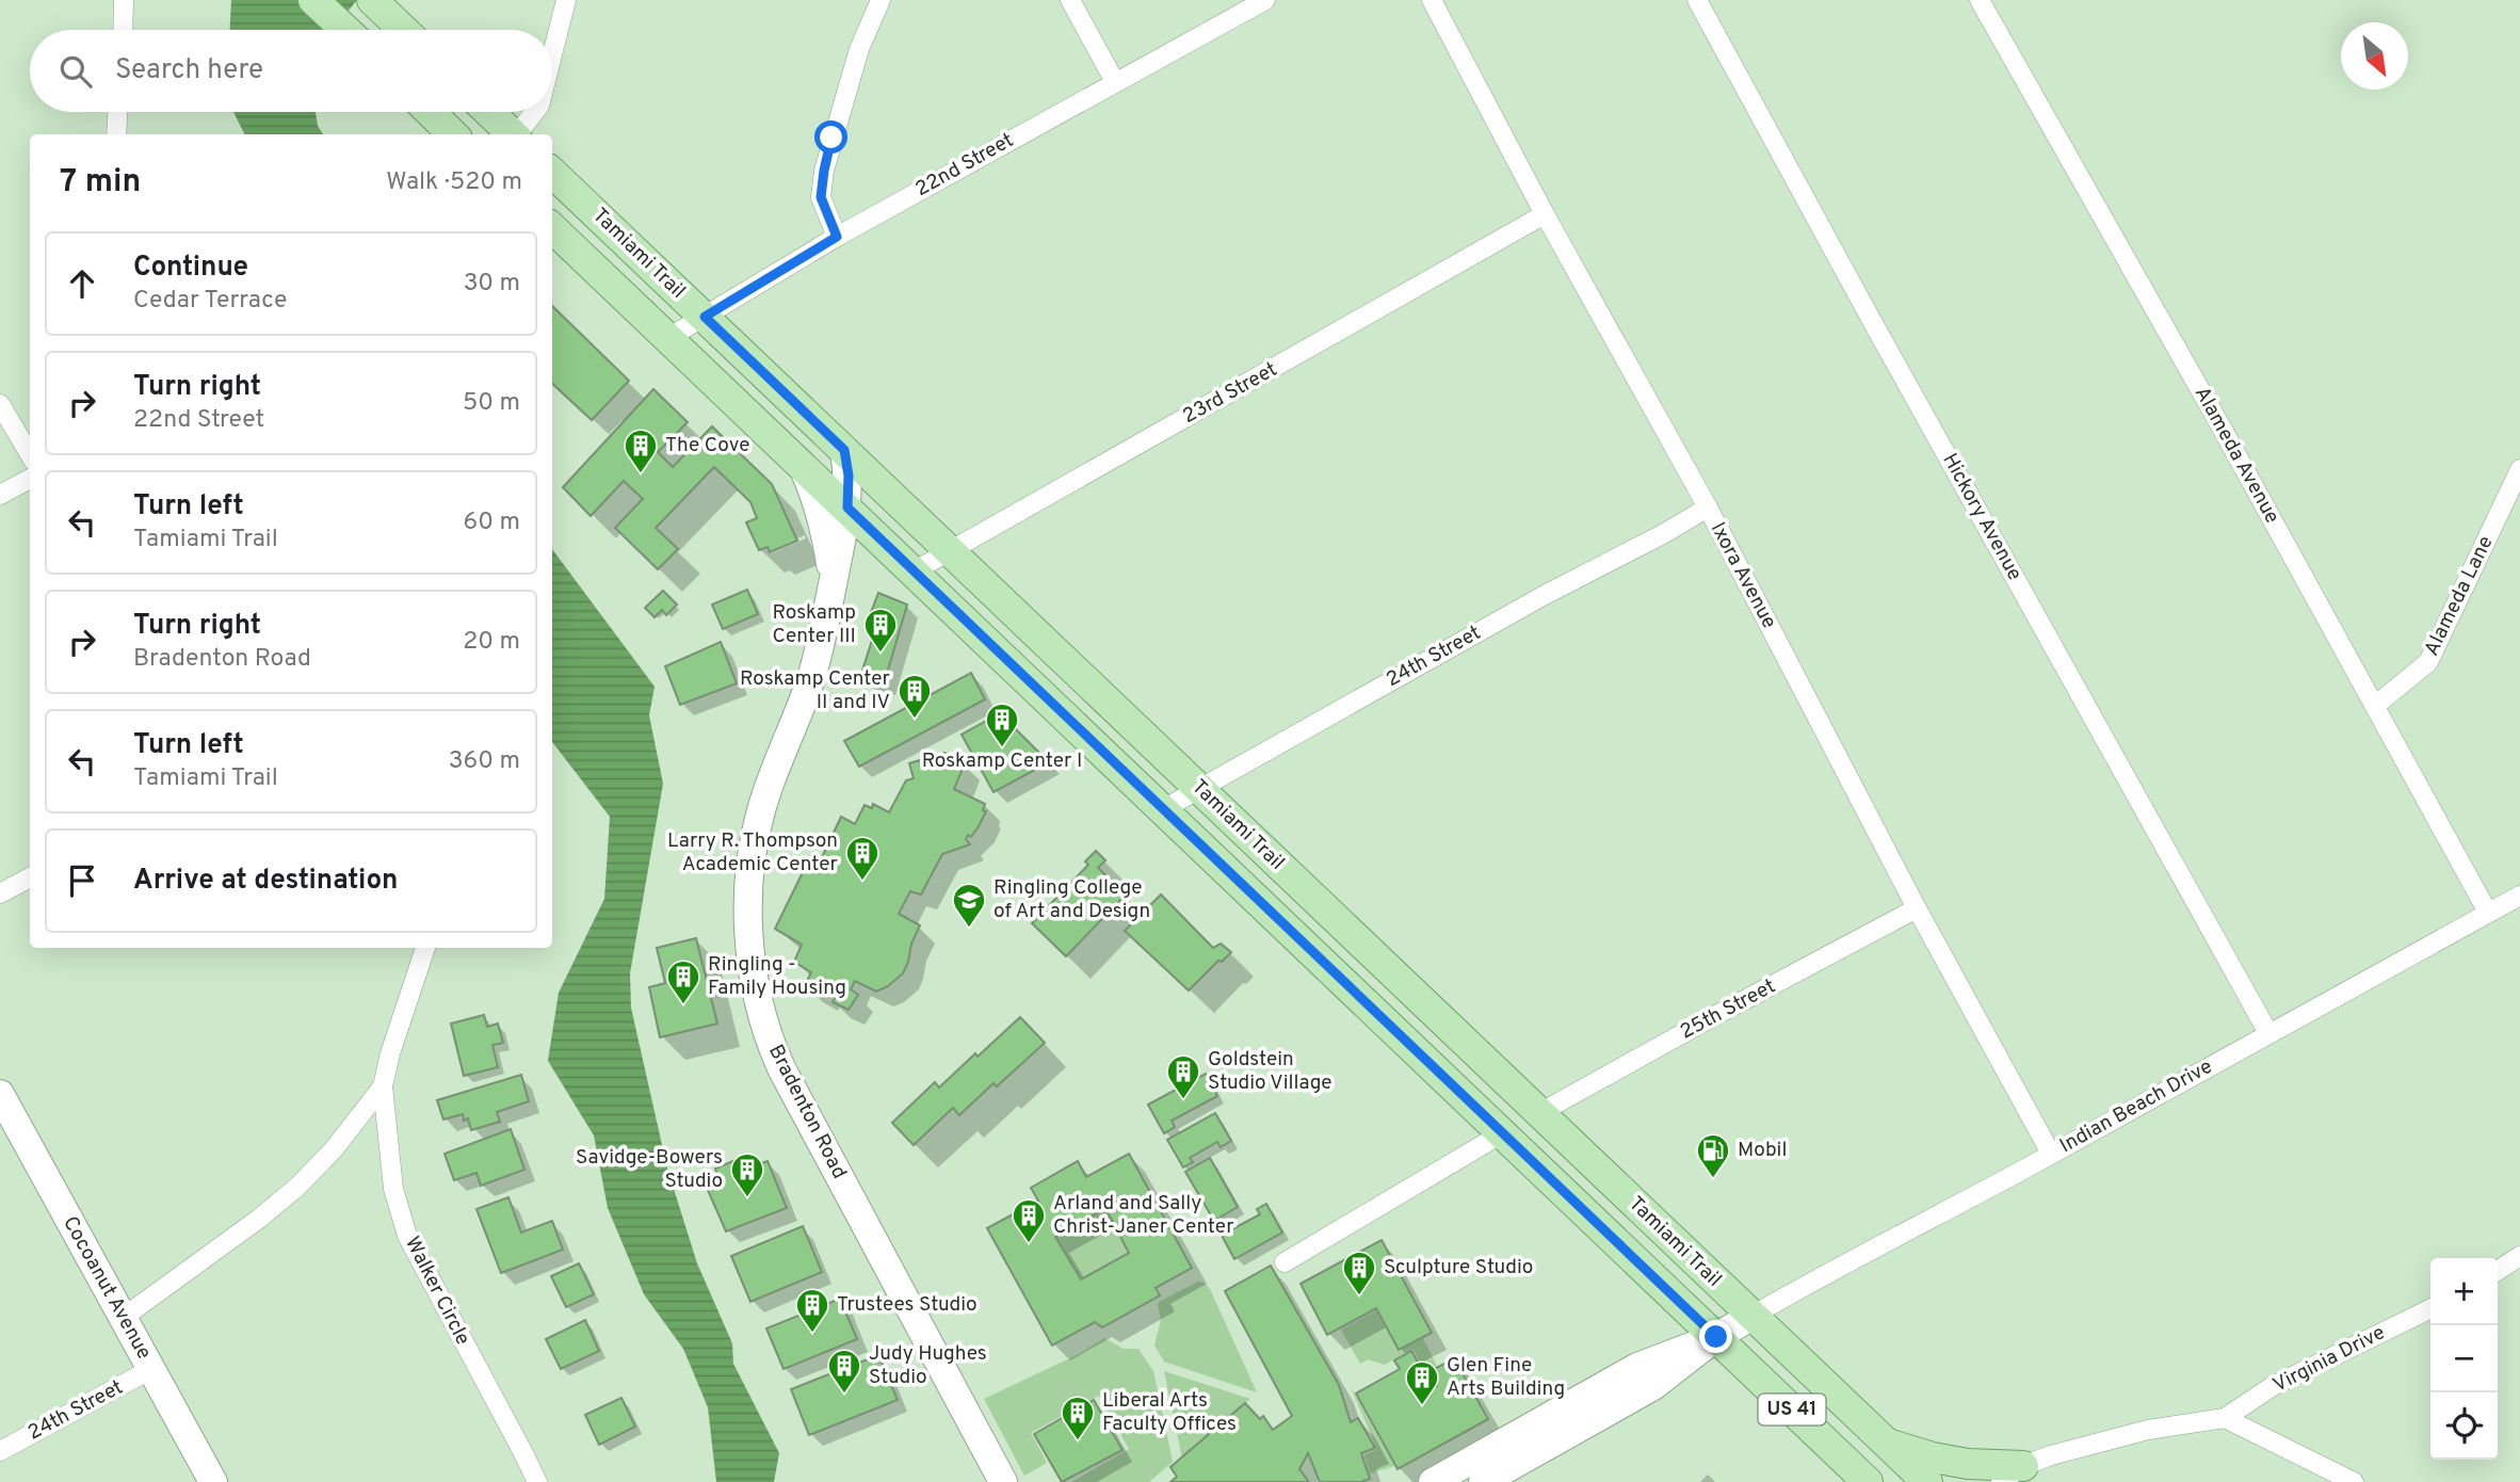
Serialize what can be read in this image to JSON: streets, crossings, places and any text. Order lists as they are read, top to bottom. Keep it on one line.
{"streets":{"main road":["Tamiami Trail","US 41"],"street":["22nd Street","23rd Street","Alameda Avenue","Hickory Avenue","Ixora Avenue","Alameda Lane","24th Street","25th Street","Indian Beach Drive","Bradenton Road","Cocoanut Avenue","Walker Circle","Virginia Drive"]},"crossings":[["22nd Street","Tamiami Trail"],["Tamiami Trail","23rd Street"],["Tamiami Trail","24th Street"],["Tamiami Trail","25th Street"],["Tamiami Trail","Indian Beach Drive"],["Tamiami Trail","Bradenton Road"],["23rd Street","Ixora Avenue"],["Alameda Avenue","Alameda Lane"],["Alameda Avenue","Indian Beach Drive"],["Hickory Avenue","Indian Beach Drive"],["Ixora Avenue","24th Street"],["Ixora Avenue","25th Street"],["Ixora Avenue","Indian Beach Drive"],["24th Street","Cocoanut Avenue"],["Cocoanut Avenue","Walker Circle"]],"places":{"building":["The Cove","Roskamp Center III","Roskamp Center II and IV","Roskamp Center I","Larry R. Thompson Academic Center","Ringling - Family Housing","Goldstein Studio Village","Savidge-Bowers Studio","Arland and Sally Christ-Janer Center","Sculpture Studio","Trustees Studio","Judy Hughes Studio","Glen Fine Arts Building","Liberal Arts Faculty Offices"],"school or university":["Ringling College of Art and Design"],"fuel station":["Mobil"]},"north":"bottom right","page":{"search":"Search here","heading":["7 min","Walk · 520 m"],"list":[["Continue","Cedar Terrace","30 m"],["Turn right","22nd Street","50 m"],["Turn left","Tamiami Trail","60 m"],["Turn right","Bradenton Road","20 m"],["Turn left","Tamiami Trail","360 m"],"Arrive at destination"],"map_buttons":["+","−"]}}
